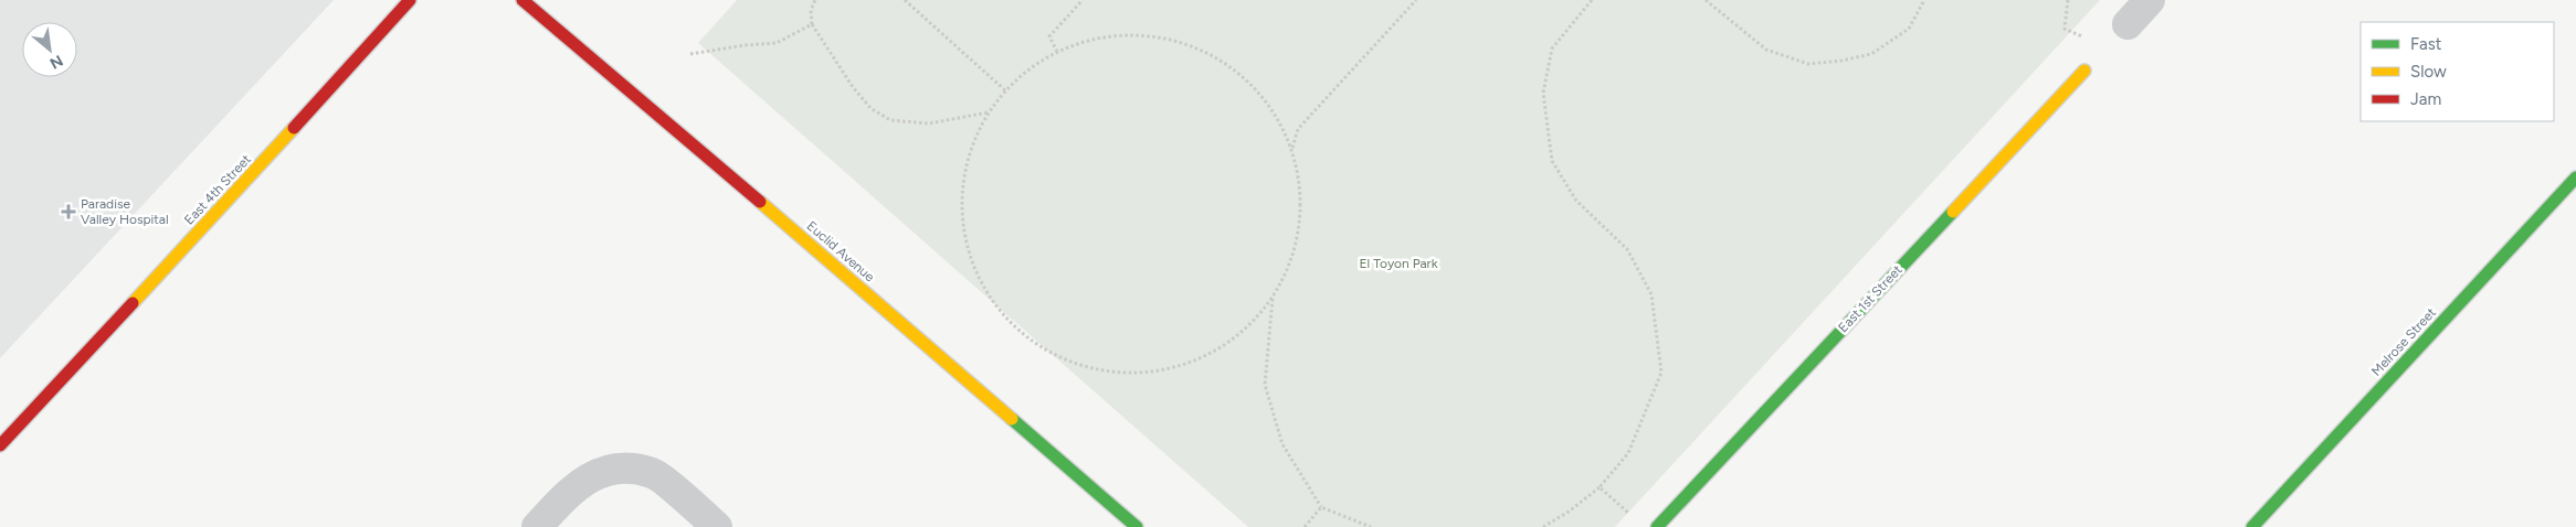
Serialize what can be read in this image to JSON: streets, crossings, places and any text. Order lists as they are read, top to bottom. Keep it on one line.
{"streets":{"street":["East 4th Street","Euclid Avenue","East 1st Street","Melrose Street"]},"parks":["El Toyon Park"],"places":{"health":["Paradise Valley Hospital"]},"legend":["Fast","Slow","Jam"],"north":"bottom right"}
